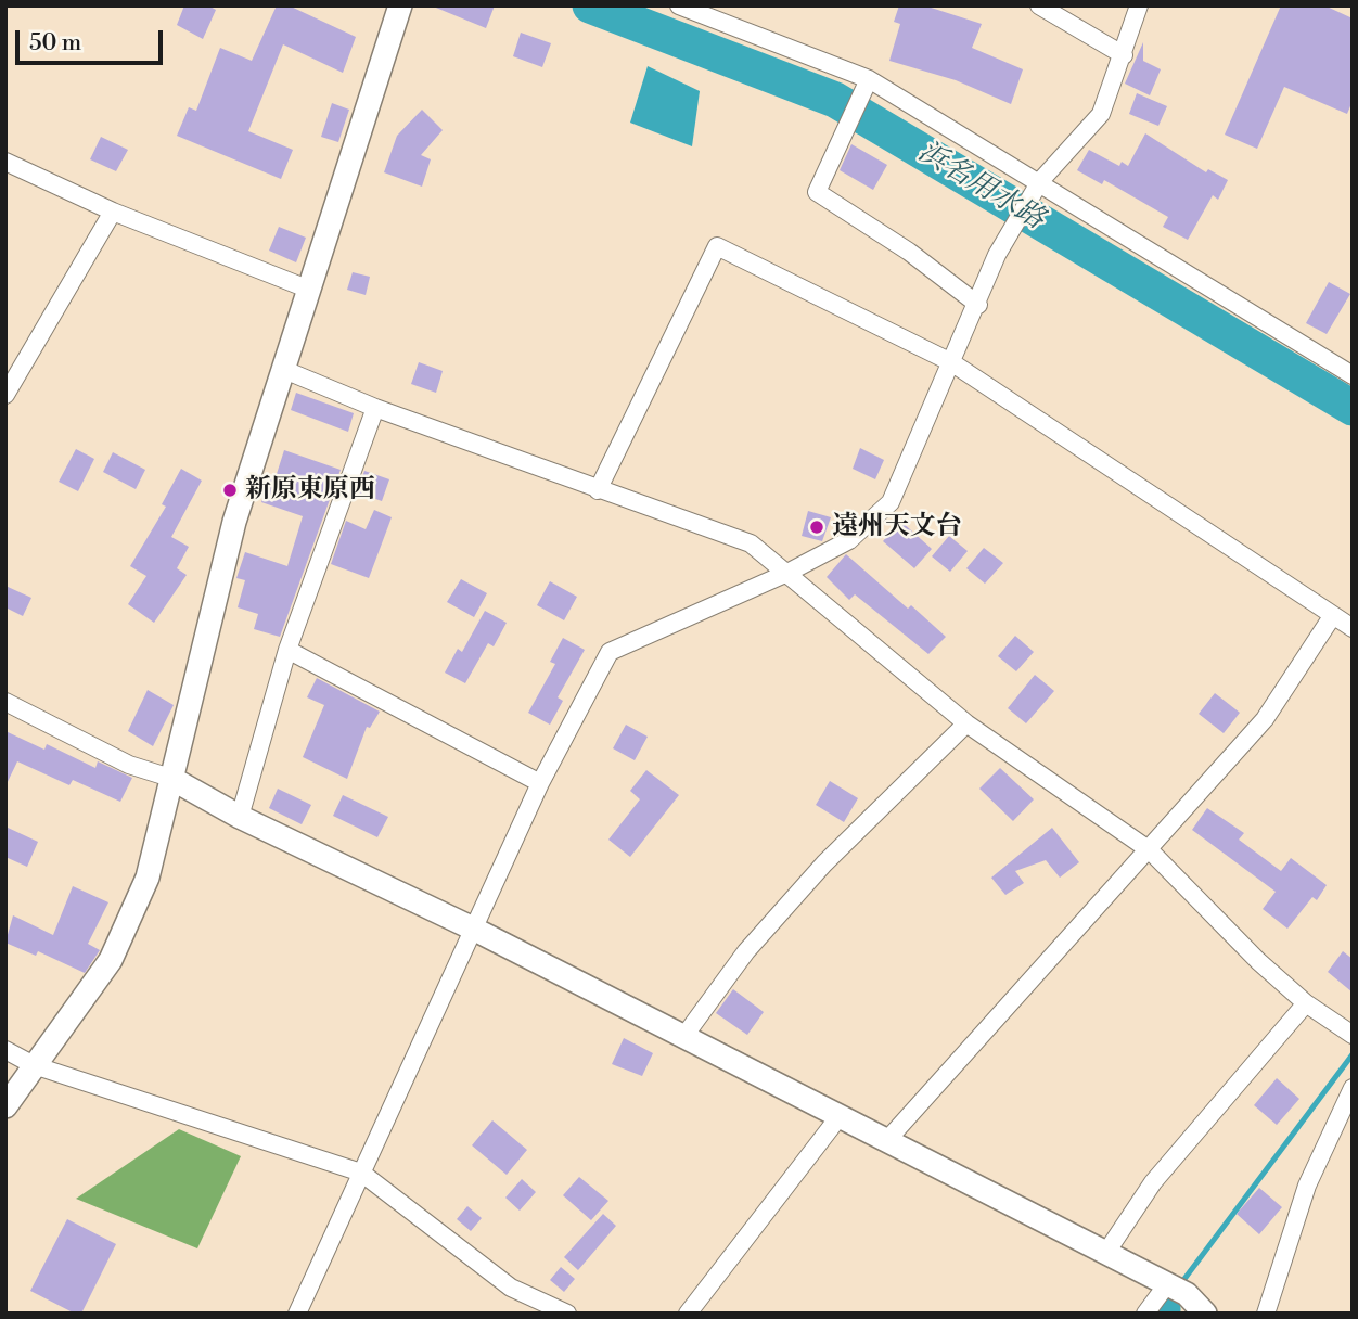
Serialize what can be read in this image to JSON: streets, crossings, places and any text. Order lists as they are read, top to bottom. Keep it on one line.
{"water":["浜名用水路"],"places":["新原東原西","遠州天文台"],"scale_bar":"50 m"}
